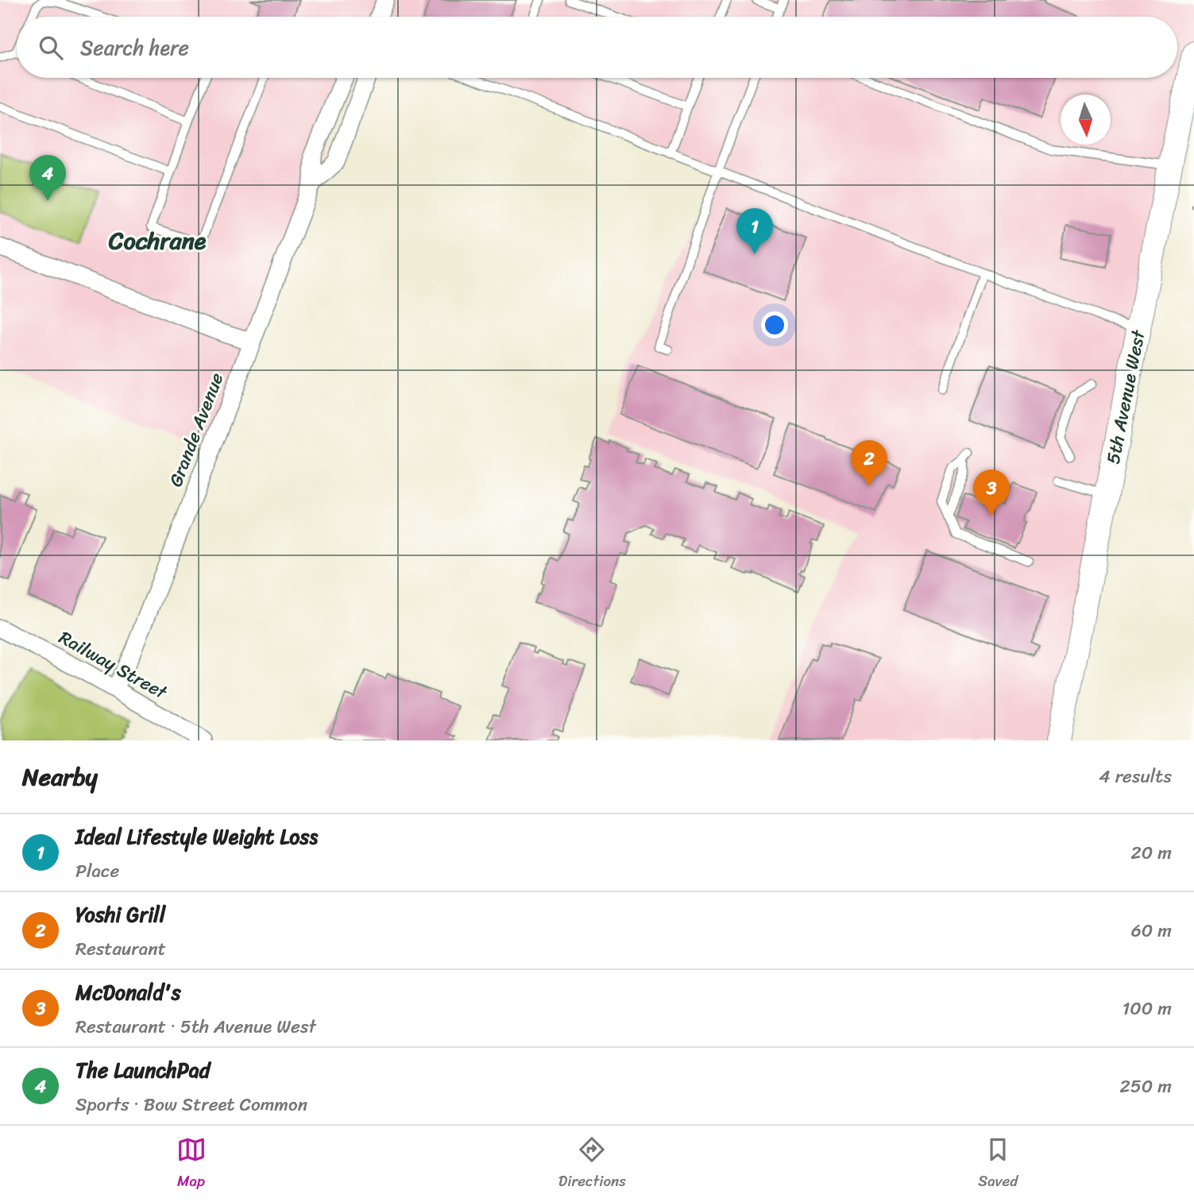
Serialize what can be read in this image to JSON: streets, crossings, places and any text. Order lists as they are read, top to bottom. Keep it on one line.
{"streets":{"street":["5th Avenue West","Grande Avenue","Railway Street"]},"crossings":[["Grande Avenue","Railway Street"]],"districts":["Cochrane"],"north":"bottom","page":{"search":"Search here","pins":["4","1","2","3"],"heading":["Nearby","4 results"],"list":[{"mark":"1","name":"Ideal Lifestyle Weight Loss","note":"Place","value":"20 m"},{"mark":"2","name":"Yoshi Grill","note":"Restaurant","value":"60 m"},{"mark":"3","name":"McDonald's","note":"Restaurant · 5th Avenue West","value":"100 m"},{"mark":"4","name":"The LaunchPad","note":"Sports · Bow Street Common","value":"250 m"}],"nav":["Map","Directions","Saved"]}}
